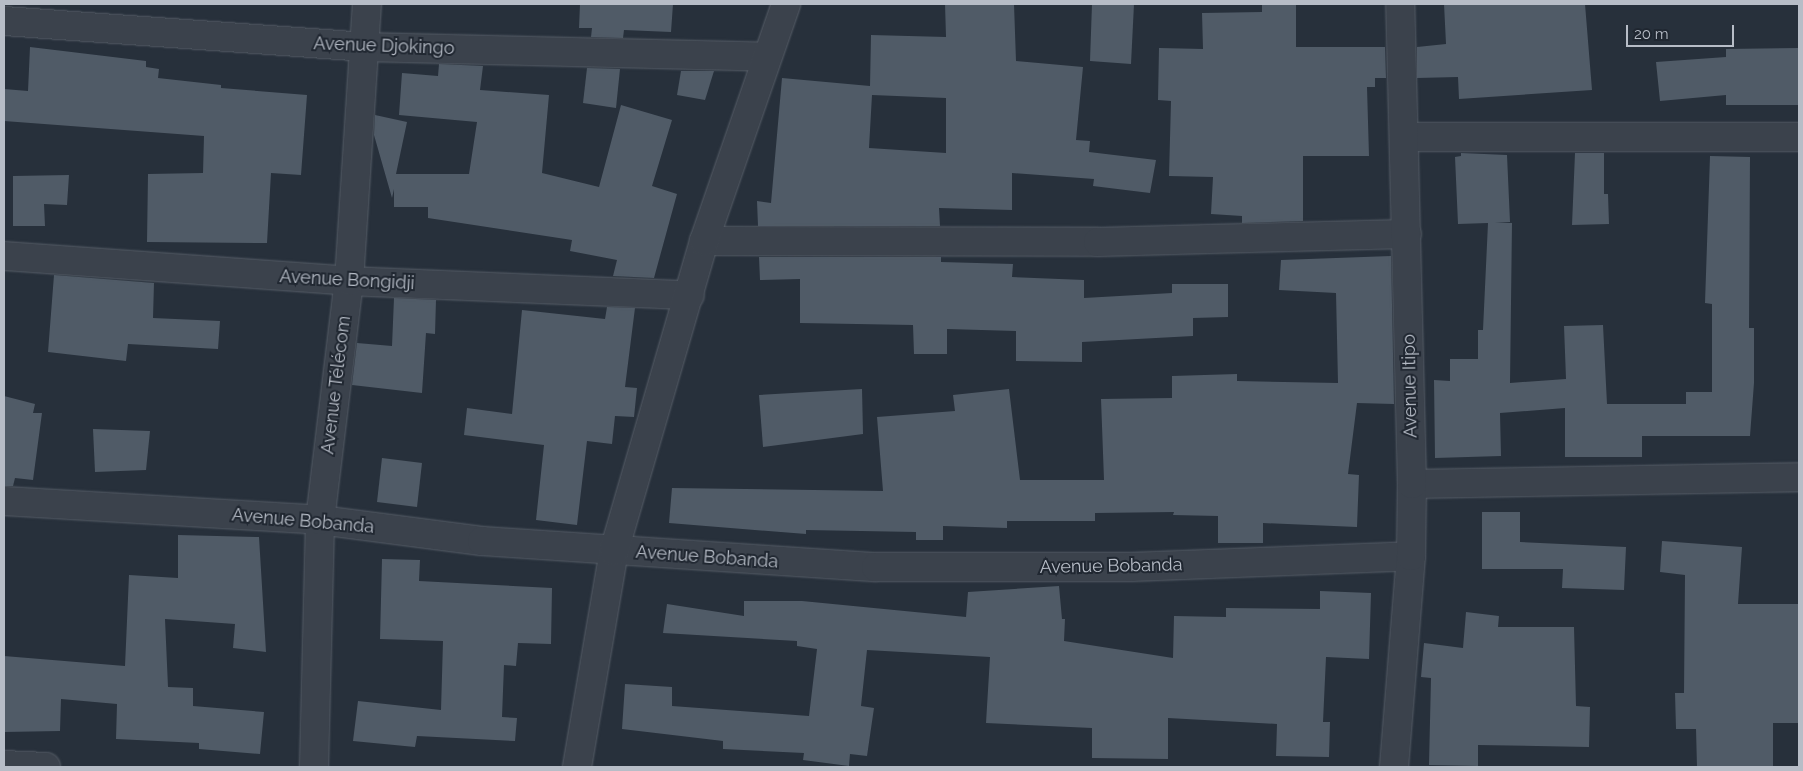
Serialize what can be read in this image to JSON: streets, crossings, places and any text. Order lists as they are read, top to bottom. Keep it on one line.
{"streets":{"street":["Avenue Djokingo","Avenue Bongidji","Avenue Télécom","Avenue Itipo","Avenue Bobanda"]},"crossings":[["Avenue Djokingo","Avenue Télécom"],["Avenue Bongidji","Avenue Télécom"],["Avenue Télécom","Avenue Bobanda"],["Avenue Itipo","Avenue Bobanda"]],"scale_bar":"20 m"}
